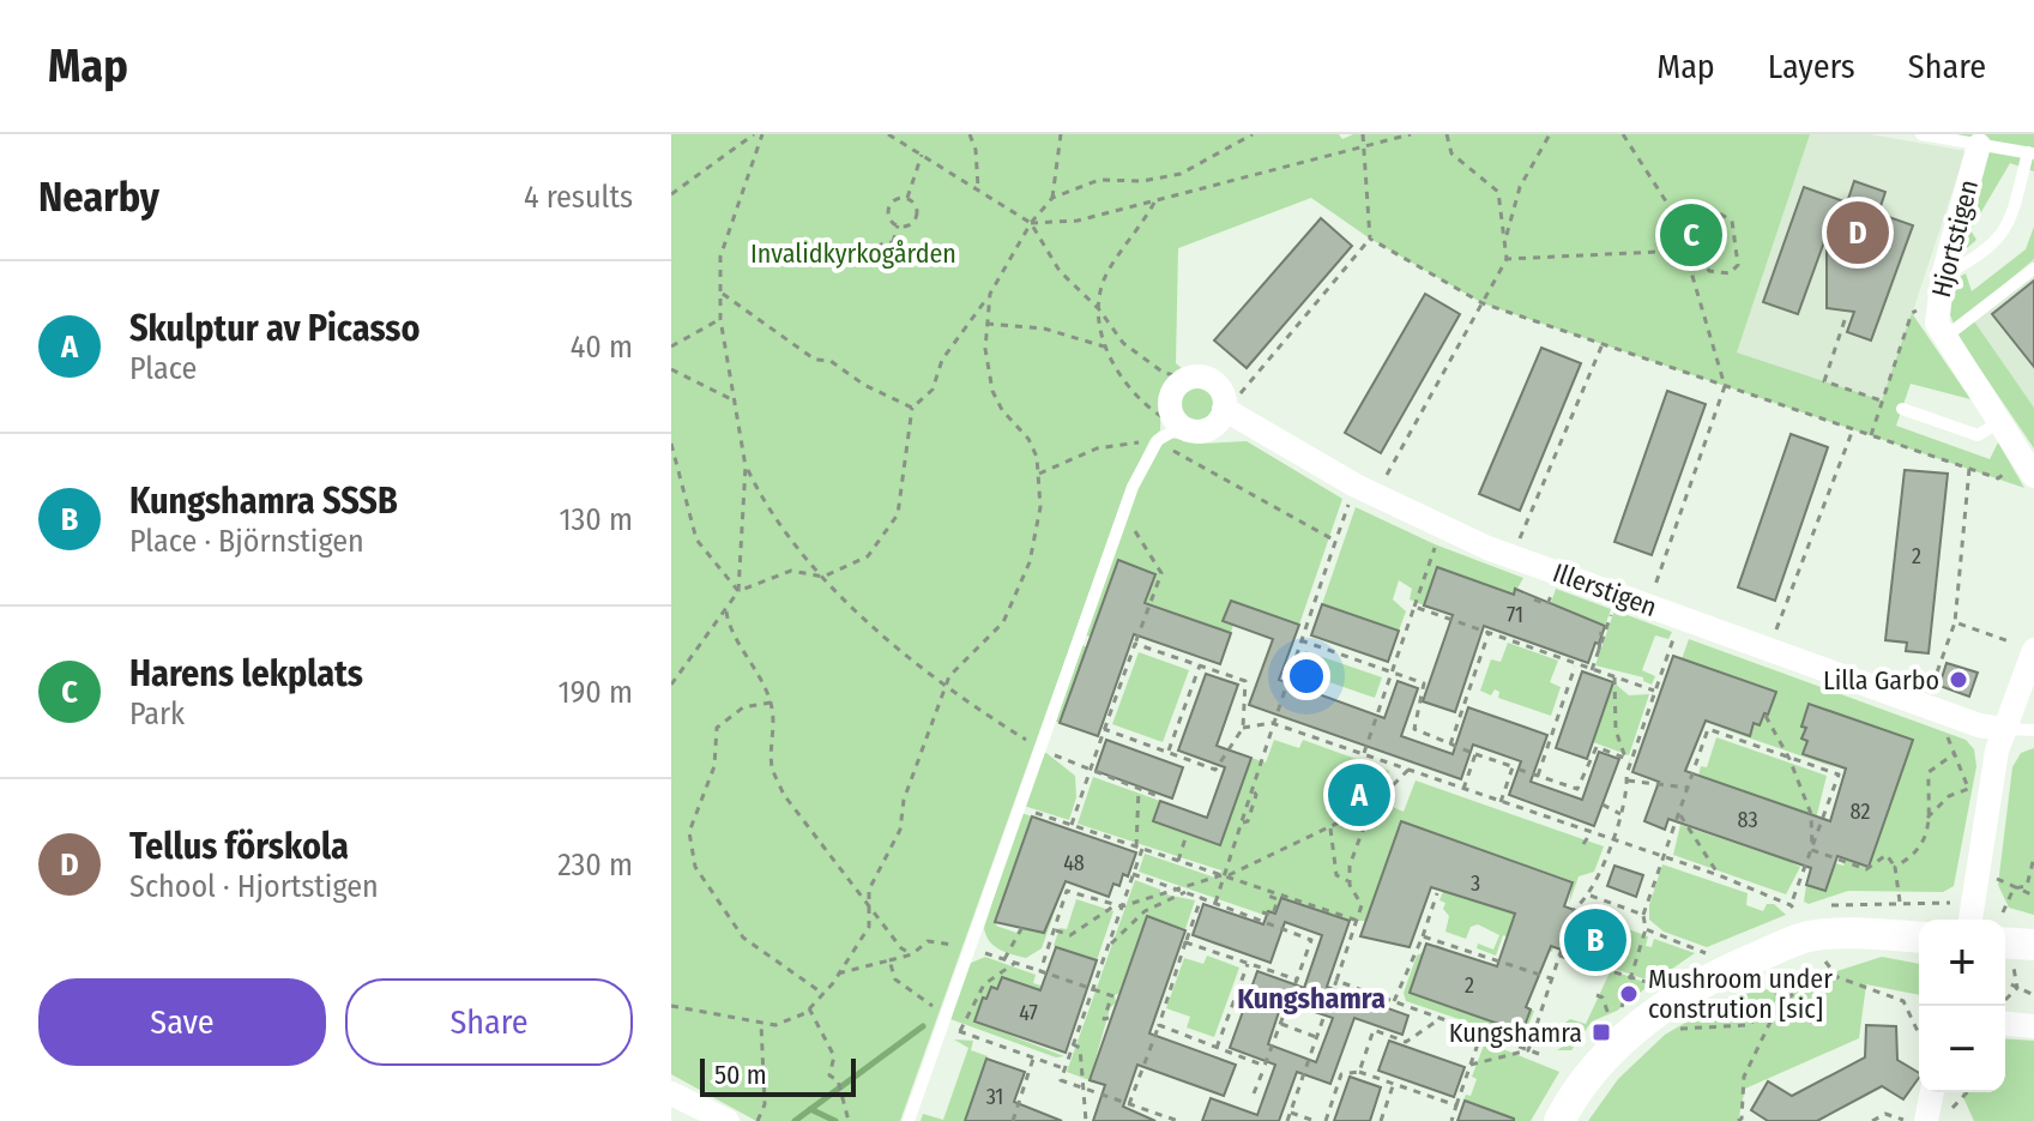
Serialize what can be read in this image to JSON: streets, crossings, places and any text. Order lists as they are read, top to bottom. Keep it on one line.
{"streets":{"street":["Hjortstigen","Illerstigen"]},"districts":["Kungshamra"],"parks":["Invalidkyrkogården"],"places":{"other":["Lilla Garbo","Mushroom under constrution [sic]"],"transit":["Kungshamra"]},"house_numbers":["2","71","82","83","48","3","2","47","31"],"scale_bar":"50 m","page":{"header":"Map","nav":["Map","Layers","Share"],"heading":["Nearby","4 results"],"pins":["D","C","A","B"],"list":[{"mark":"A","name":"Skulptur av Picasso","note":"Place","value":"40 m"},{"mark":"B","name":"Kungshamra SSSB","note":"Place · Björnstigen","value":"130 m"},{"mark":"C","name":"Harens lekplats","note":"Park","value":"190 m"},{"mark":"D","name":"Tellus förskola","note":"School · Hjortstigen","value":"230 m"}],"map_buttons":["+","−"],"buttons":["Save","Share"],"scale":"50 m"}}
